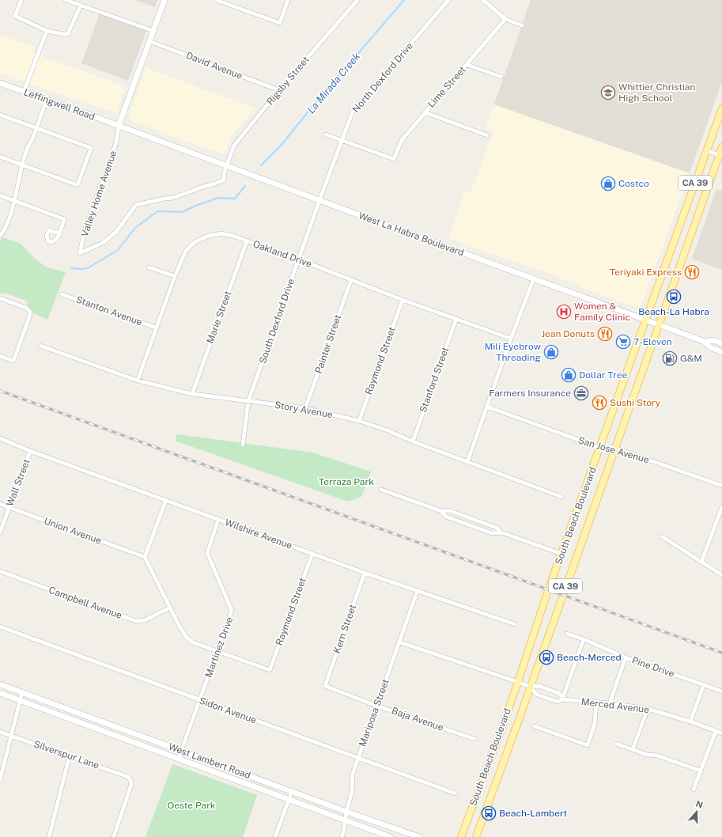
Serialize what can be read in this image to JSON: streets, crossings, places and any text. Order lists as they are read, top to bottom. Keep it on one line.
{"streets":{"main road":["Leffingwell Road","CA 39","Valley Home Avenue","West La Habra Boulevard","South Beach Boulevard","West Lambert Road"],"street":["David Avenue","North Dexford Drive","Rigsby Street","Lime Street","Oakland Drive","Stanton Avenue","Marie Street","South Dexford Drive","Painter Street","Raymond Street","Stanford Street","Story Avenue","San Jose Avenue","Wall Street","Union Avenue","Wilshire Avenue","Campbell Avenue","Kern Street","Martinez Drive","Pine Drive","Merced Avenue","Sidon Avenue","Mariposa Street","Baja Avenue","Silverspur Lane"]},"crossings":[["David Avenue","Rigsby Street"],["David Avenue","Valley Home Avenue"],["North Dexford Drive","Lime Street"],["North Dexford Drive","West La Habra Boulevard"],["North Dexford Drive","South Dexford Drive"],["Rigsby Street","Valley Home Avenue"],["Rigsby Street","West La Habra Boulevard"],["Leffingwell Road","Valley Home Avenue"],["Leffingwell Road","West La Habra Boulevard"],["CA 39","West La Habra Boulevard"],["CA 39","South Beach Boulevard"],["Valley Home Avenue","West La Habra Boulevard"],["West La Habra Boulevard","South Dexford Drive"],["West La Habra Boulevard","South Beach Boulevard"],["Oakland Drive","Stanton Avenue"],["Oakland Drive","Marie Street"],["Oakland Drive","South Dexford Drive"],["Oakland Drive","Painter Street"],["Oakland Drive","Raymond Street"],["Oakland Drive","Stanford Street"],["Oakland Drive","Story Avenue"],["Marie Street","Story Avenue"],["South Dexford Drive","Story Avenue"],["Painter Street","Story Avenue"],["Raymond Street","Story Avenue"],["Raymond Street","Wilshire Avenue"],["Raymond Street","Martinez Drive"],["Stanford Street","Story Avenue"],["San Jose Avenue","South Beach Boulevard"],["Wall Street","Union Avenue"],["Wall Street","Wilshire Avenue"],["South Beach Boulevard","Merced Avenue"],["Wilshire Avenue","Kern Street"],["Wilshire Avenue","Martinez Drive"],["Wilshire Avenue","Mariposa Street"],["Kern Street","Baja Avenue"],["Martinez Drive","Sidon Avenue"],["Martinez Drive","West Lambert Road"],["Merced Avenue","Mariposa Street"],["Sidon Avenue","Mariposa Street"],["Mariposa Street","Baja Avenue"],["Mariposa Street","West Lambert Road"]],"water":["La Mirada Creek"],"parks":["Terraza Park","Oeste Park"],"places":{"school or university":["Whittier Christian High School"],"shop":["Costco","Mili Eyebrow Threading","Dollar Tree"],"restaurant":["Teriyaki Express","Jean Donuts","Sushi Story"],"bus stop":["Beach-La Habra","Beach-Merced","Beach-Lambert"],"hospital":["Women & Family Clinic"],"supermarket":["7-Eleven"],"fuel station":["G&M"],"office":["Farmers Insurance"]},"north":"top"}
